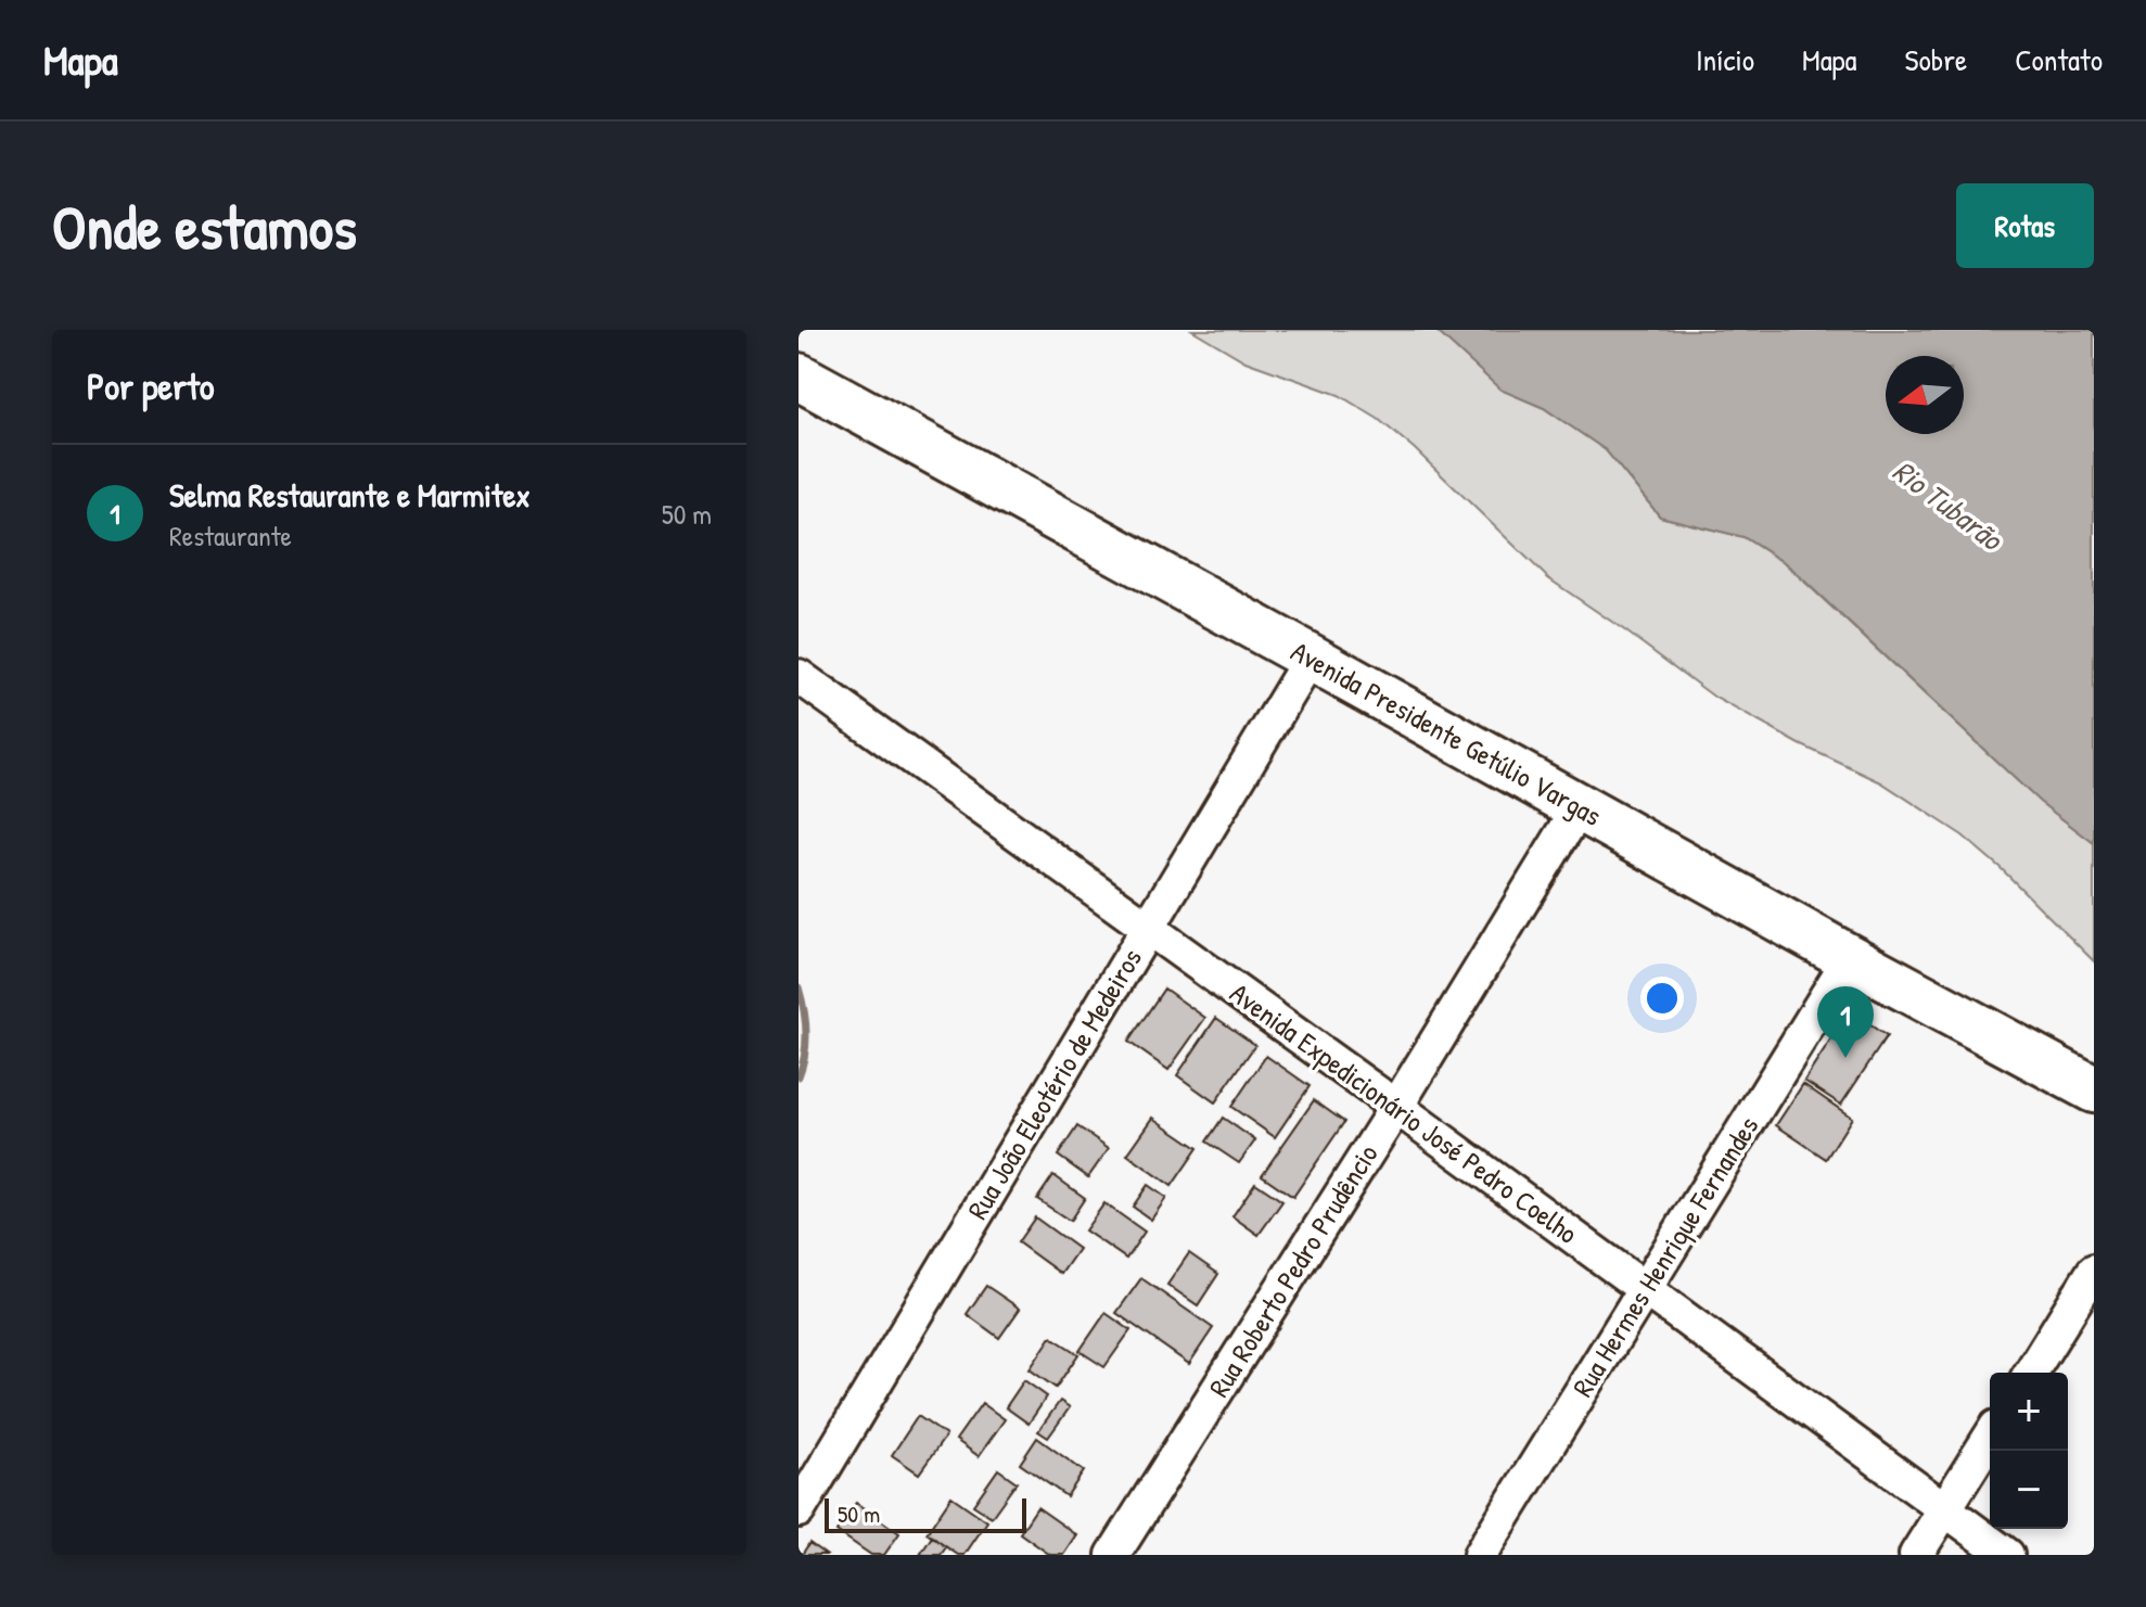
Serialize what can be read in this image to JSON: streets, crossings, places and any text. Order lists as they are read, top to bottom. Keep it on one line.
{"streets":{"main road":["Avenida Presidente Getúlio Vargas"],"street":["Rua João Eleotério de Medeiros","Avenida Expedicionário José Pedro Coelho","Rua Hermes Henrique Fernandes","Rua Roberto Pedro Prudêncio"]},"crossings":[["Avenida Presidente Getúlio Vargas","Rua João Eleotério de Medeiros"],["Avenida Presidente Getúlio Vargas","Rua Hermes Henrique Fernandes"],["Avenida Presidente Getúlio Vargas","Rua Roberto Pedro Prudêncio"],["Rua João Eleotério de Medeiros","Avenida Expedicionário José Pedro Coelho"],["Avenida Expedicionário José Pedro Coelho","Rua Hermes Henrique Fernandes"],["Avenida Expedicionário José Pedro Coelho","Rua Roberto Pedro Prudêncio"]],"water":["Rio Tubarão"],"scale_bar":"50 m","north":"left","page":{"header":"Mapa","nav":["Início","Mapa","Sobre","Contato"],"buttons":"Rotas","title":"Onde estamos","heading":"Por perto","list":[{"mark":"1","name":"Selma Restaurante e Marmitex","note":"Restaurante","value":"50 m"}],"pins":"1","map_buttons":["+","−"],"scale":"50 m"}}
